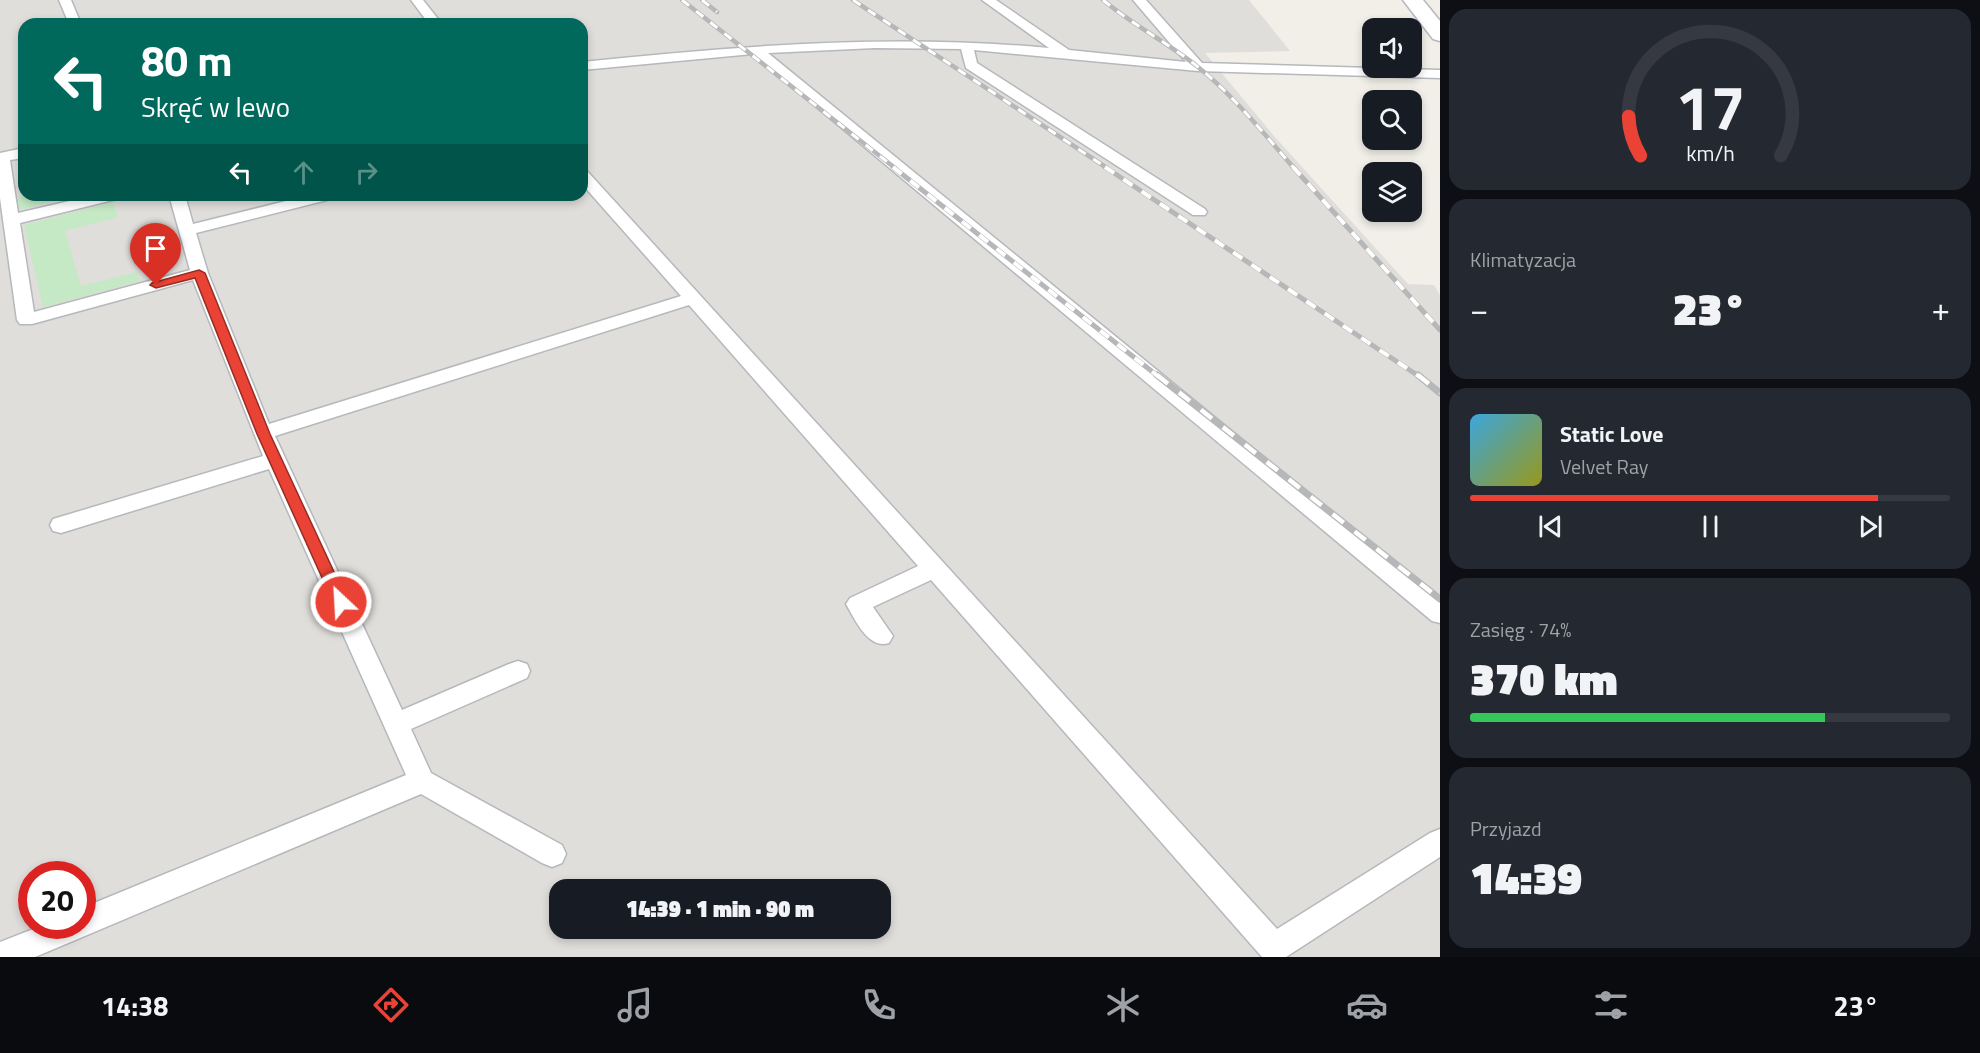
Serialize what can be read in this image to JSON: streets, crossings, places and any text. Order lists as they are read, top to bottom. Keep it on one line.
{"page":{"turn":["80 m","Skręć w lewo"],"tile":["Klimatyzacja",["Zasięg · 74%","370 km"],["Przyjazd","14:39"]],"heat":["−","23°","+"],"song":["Static Love","Velvet Ray"],"limit":"20","trip":"14:39 · 1 min · 90 m","tabs":["14:38","23°"],"gauge":["17","km/h"]}}
